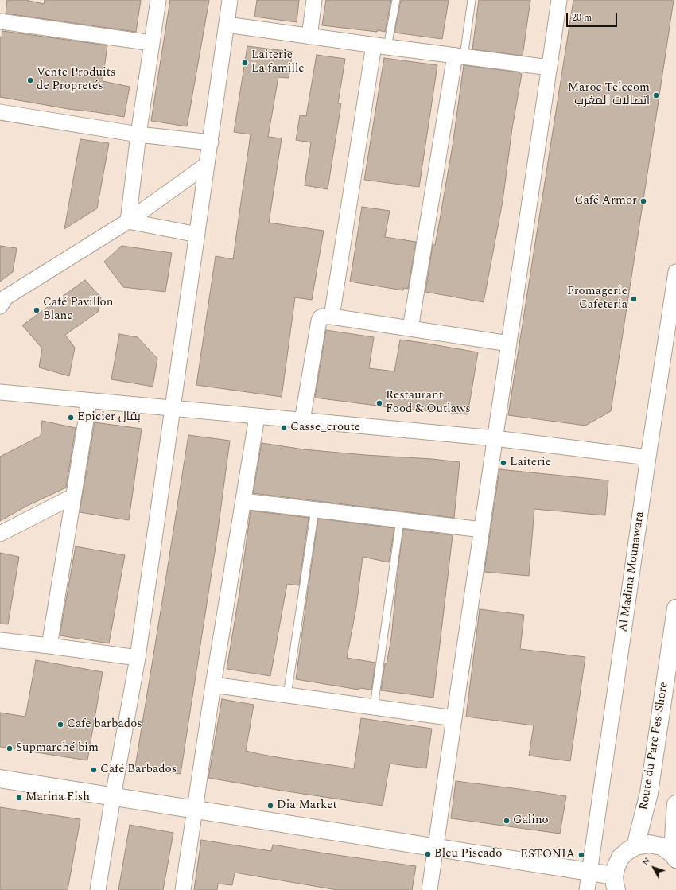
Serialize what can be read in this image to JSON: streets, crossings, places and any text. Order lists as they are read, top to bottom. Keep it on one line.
{"streets":{"main road":["Route du Parc Fes-Shore"],"street":["Al Madina Mounawara"]},"places":["Laiterie La famille","Vente Produits de Propretés","Maroc Telecom اتصالات المغرب","Café Armor","Fromagerie Cafeteria","Café Pavillon Blanc","Restaurant Food & Outlaws","Epicier بقال","Casse_croute","Laiterie","Cafe barbados","Supmarché bim","Café Barbados","Marina Fish","Dia Market","Galino","Bleu Piscado","ESTONIA"],"scale_bar":"20 m","north":"top left"}
